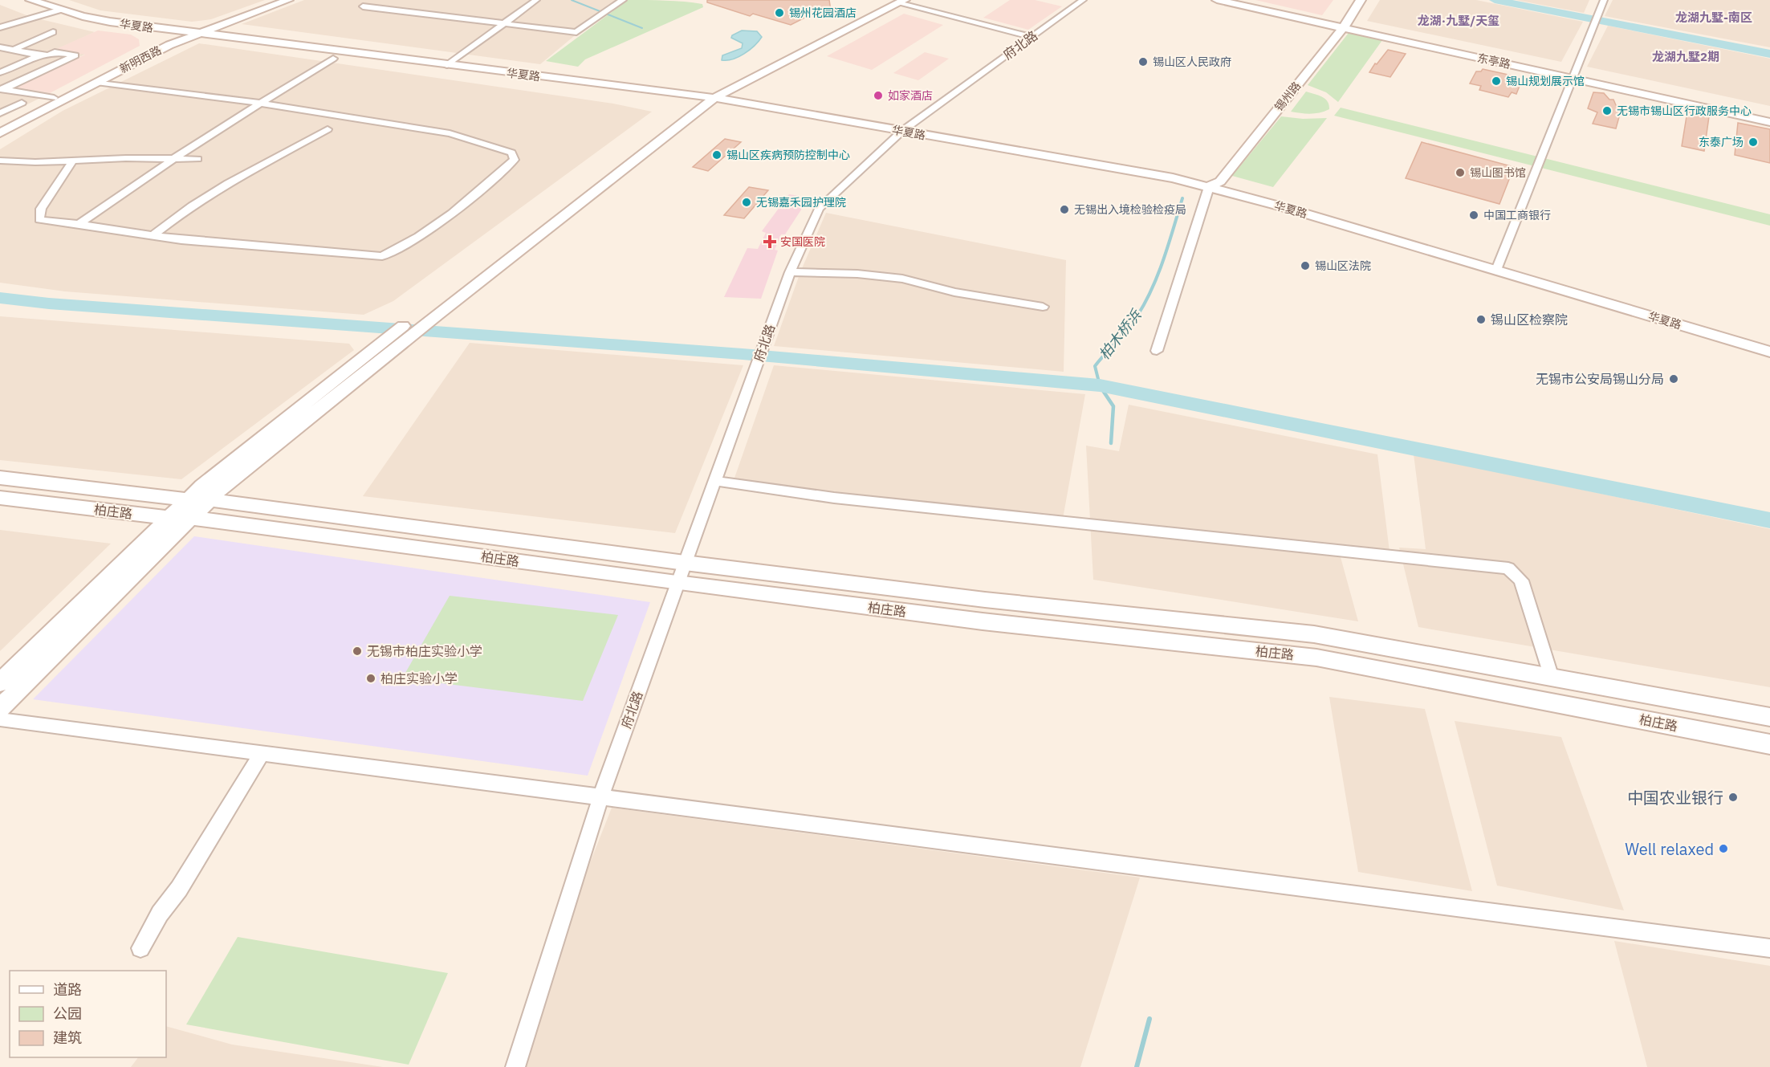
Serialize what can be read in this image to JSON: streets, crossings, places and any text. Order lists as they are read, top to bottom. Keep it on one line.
{"streets":{"street":["华夏路","府北路","新明西路","东亭路","锡州路","柏庄路"]},"crossings":[["华夏路","府北路"],["华夏路","新明西路"],["华夏路","锡州路"],["府北路","柏庄路"],["东亭路","锡州路"]],"districts":["龙湖九墅-南区","龙湖·九墅/天玺","龙湖九墅2期"],"water":["柏木桥浜"],"places":{"other":["锡州花园酒店","锡山区人民政府","锡山规划展示馆","如家酒店","无锡市锡山区行政服务中心","东泰广场","锡山区疾病预防控制中心","锡山图书馆","无锡嘉禾园护理院","无锡出入境检验检疫局","中国工商银行","锡山区法院","锡山区检察院","无锡市公安局锡山分局","无锡市柏庄实验小学","柏庄实验小学","中国农业银行","Well relaxed"],"health":["安国医院"]},"legend":["道路","公园","建筑"]}
